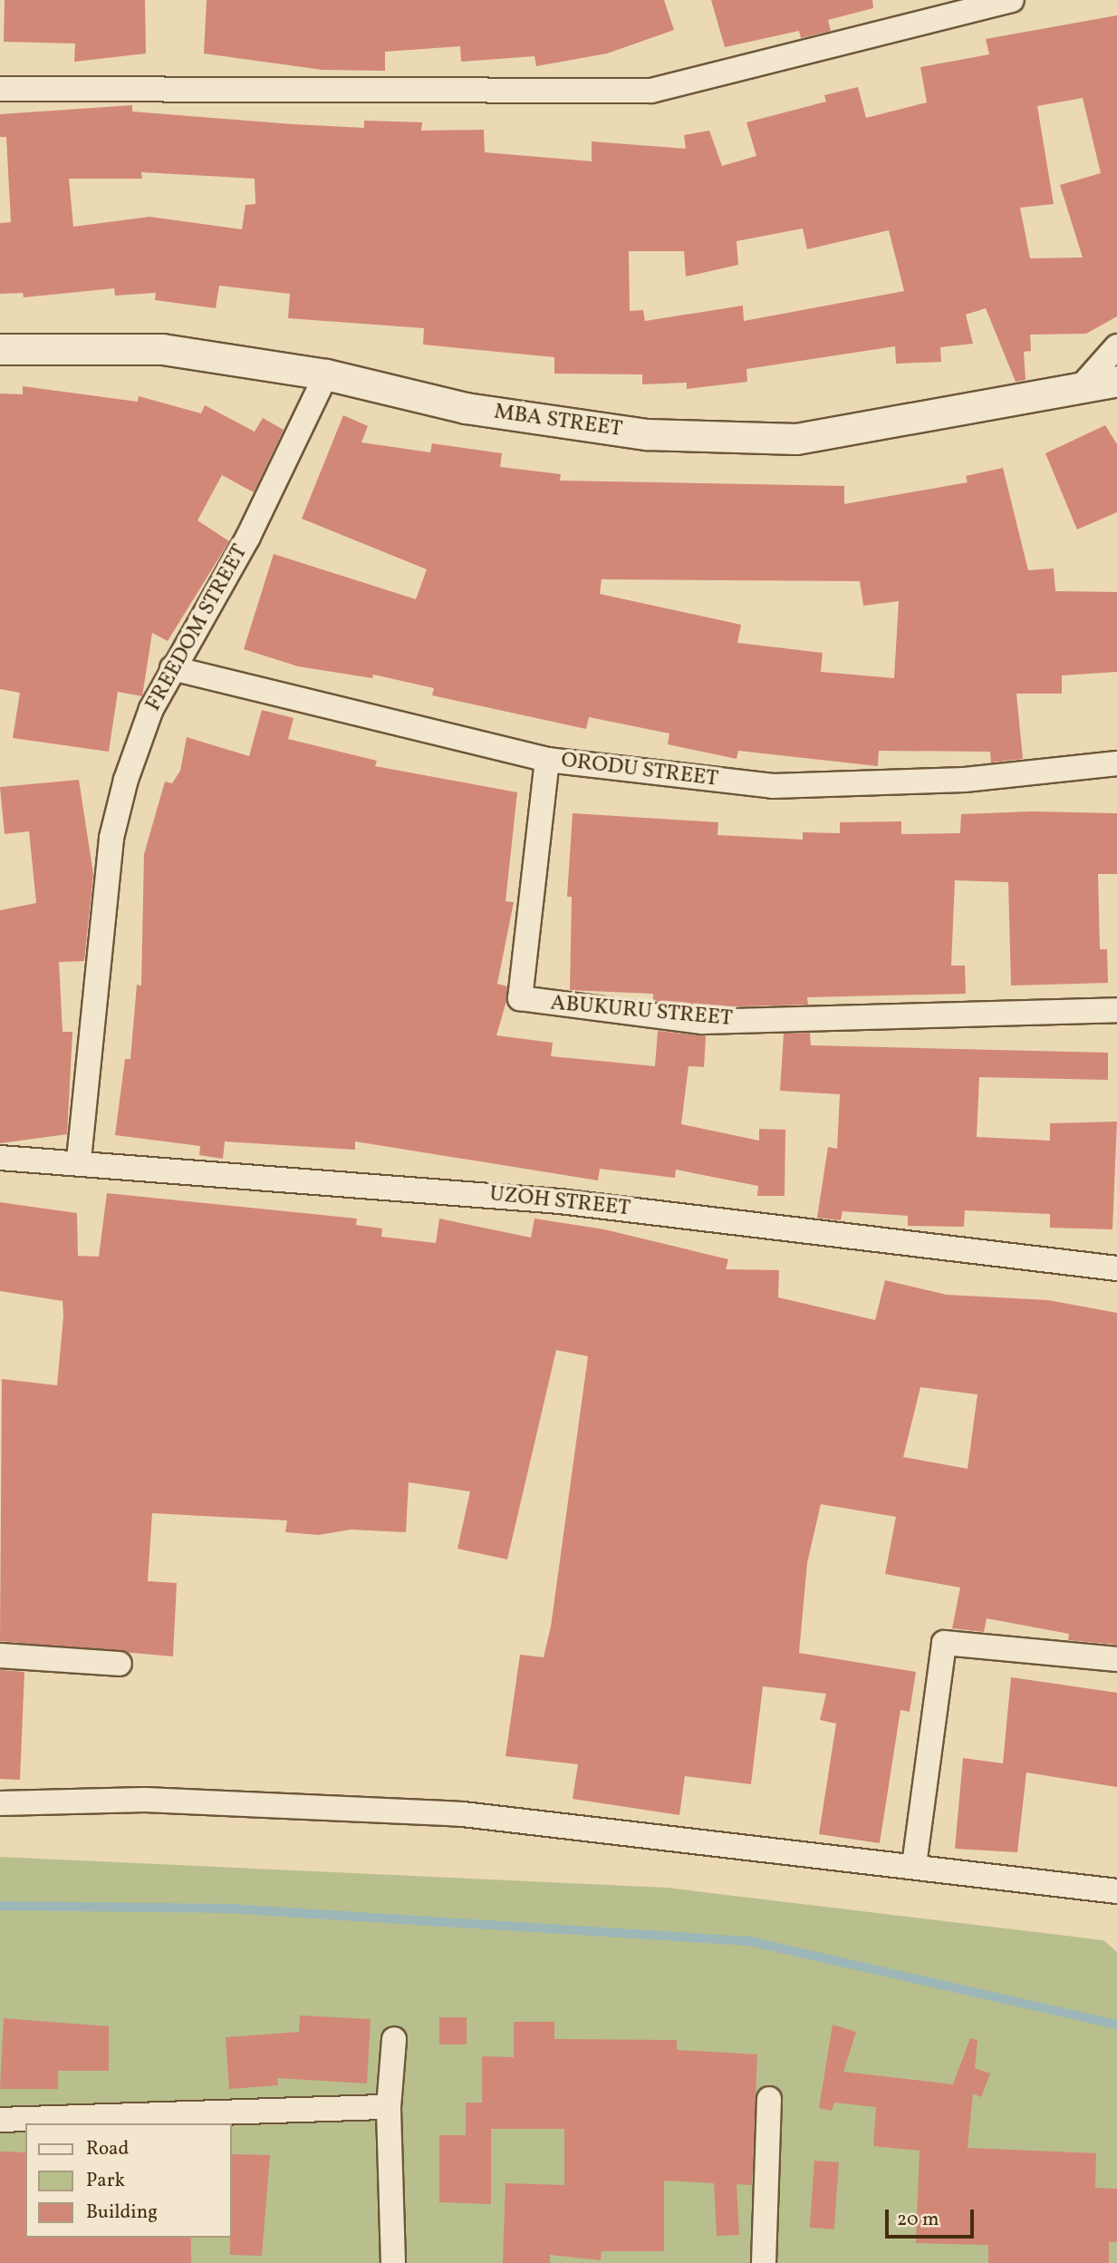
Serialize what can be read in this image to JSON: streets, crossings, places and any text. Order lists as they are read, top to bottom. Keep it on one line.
{"streets":{"street":["MBA STREET","FREEDOM STREET","ORODU STREET","ABUKURU STREET","UZOH STREET"]},"crossings":[["MBA STREET","FREEDOM STREET"],["FREEDOM STREET","ORODU STREET"],["FREEDOM STREET","UZOH STREET"],["ORODU STREET","ABUKURU STREET"]],"legend":["Road","Park","Building"],"scale_bar":"20 m"}
